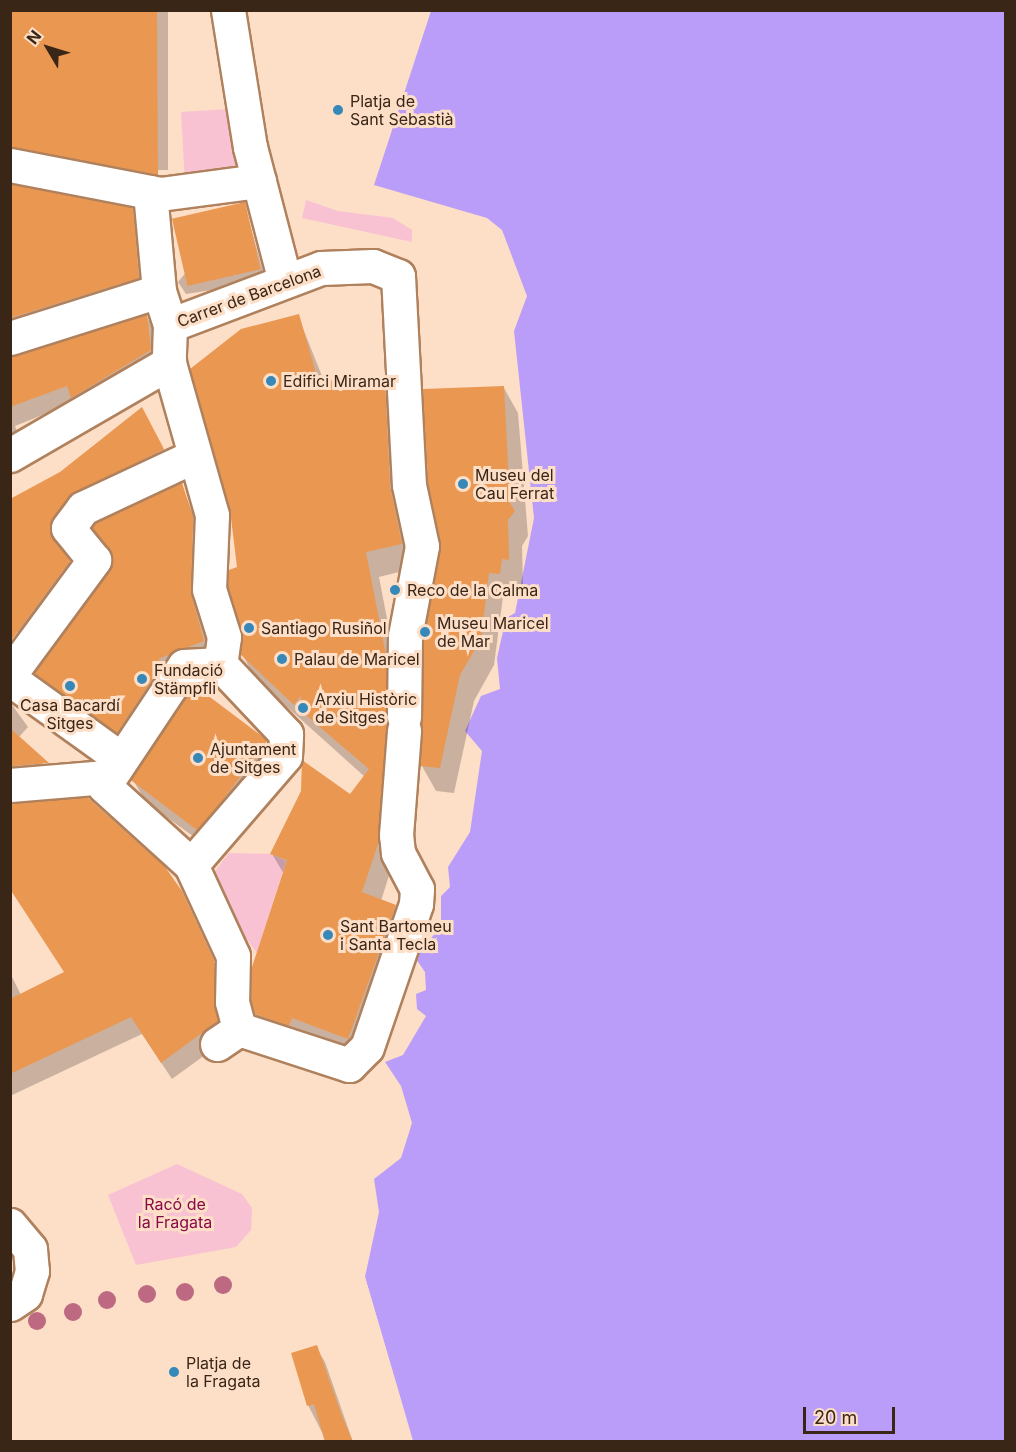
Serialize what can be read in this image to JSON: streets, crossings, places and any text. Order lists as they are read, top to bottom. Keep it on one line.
{"streets":{"street":["Carrer de Barcelona"]},"parks":["Racó de la Fragata"],"places":["Platja de Sant Sebastià","Edifici Miramar","Museu del Cau Ferrat","Reco de la Calma","Santiago Rusiñol","Museu Maricel de Mar","Palau de Maricel","Fundació Stämpfli","Casa Bacardí Sitges","Arxiu Històric de Sitges","Ajuntament de Sitges","Sant Bartomeu i Santa Tecla","Platja de la Fragata"],"scale_bar":"20 m","north":"top left"}
